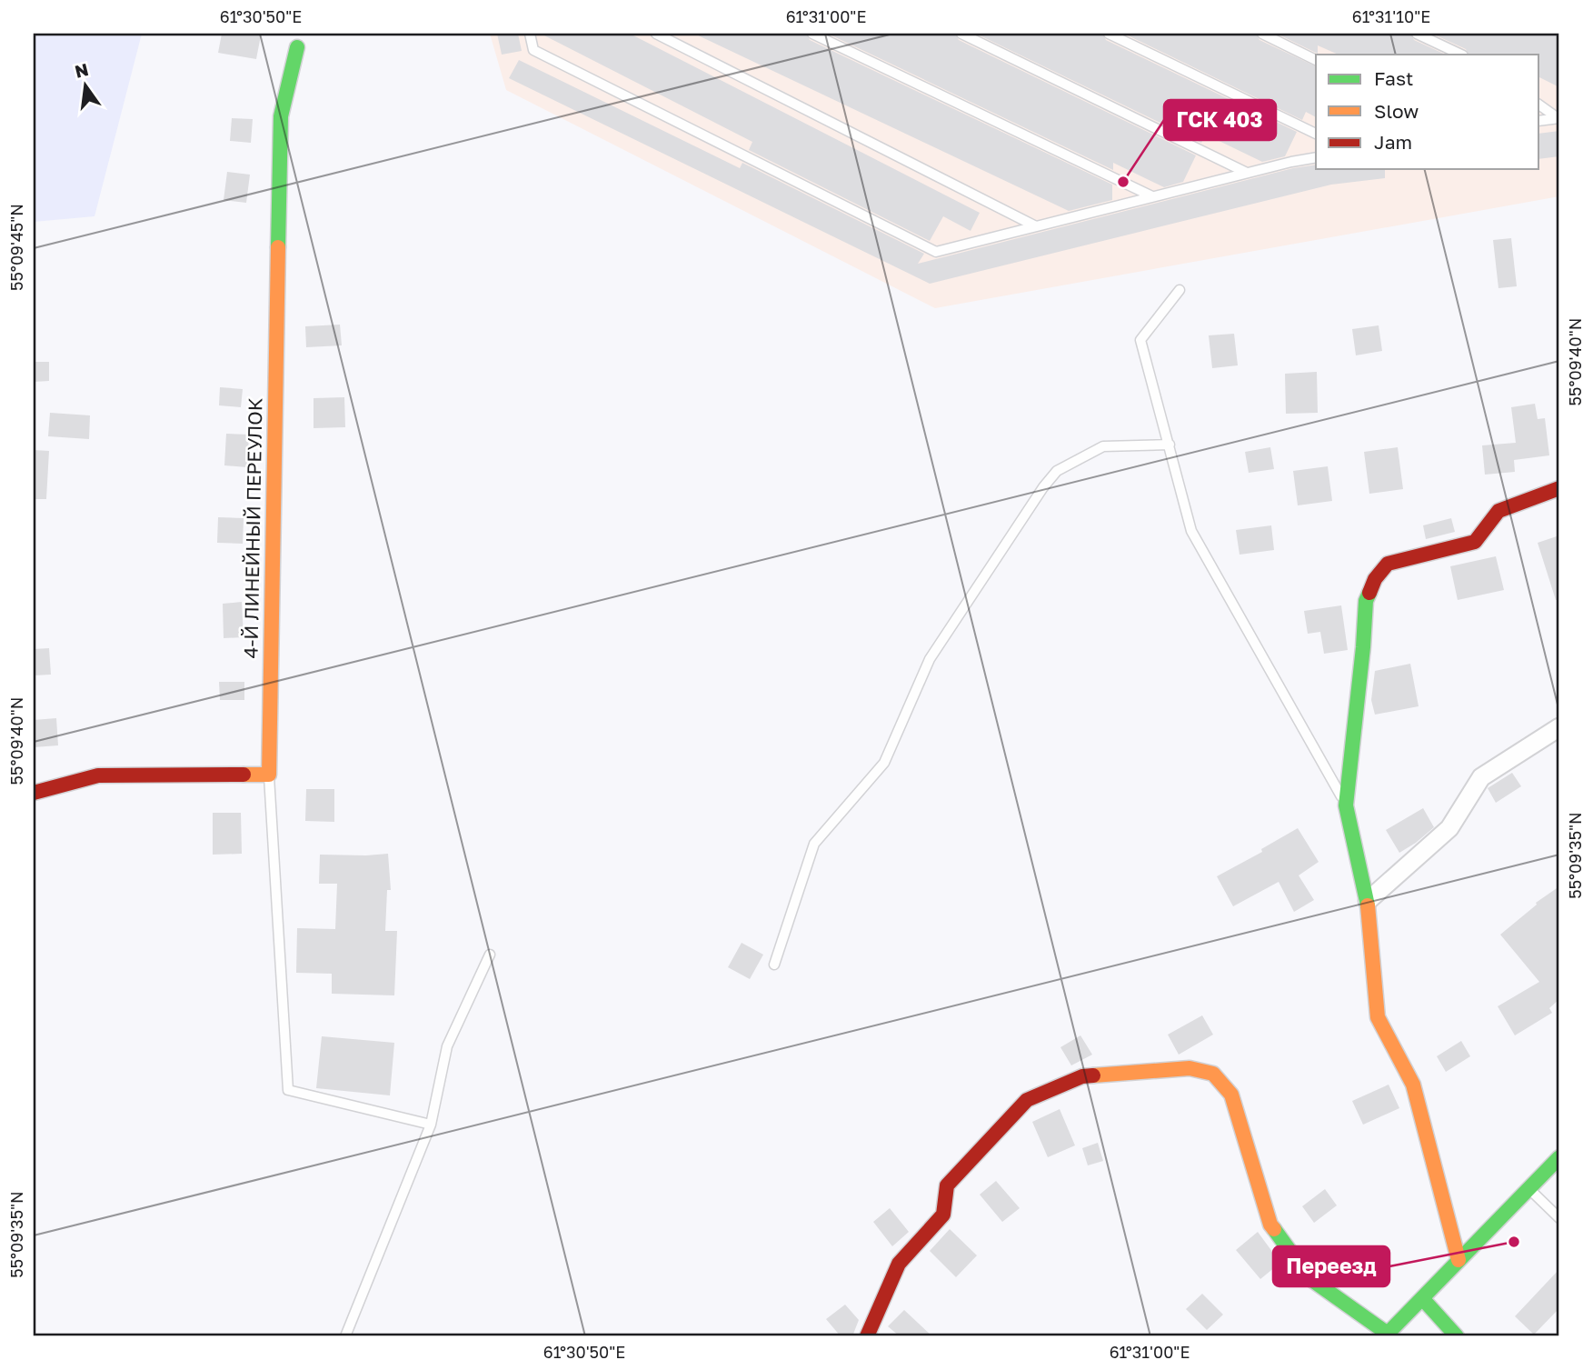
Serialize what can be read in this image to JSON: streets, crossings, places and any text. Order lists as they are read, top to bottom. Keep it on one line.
{"streets":{"street":["4-Й ЛИНЕЙНЫЙ ПЕРЕУЛОК"]},"places":["ГСК 403","Переезд"],"legend":["Fast","Slow","Jam"],"north":"top","coordinates":["61°30'50\"E","61°31'00\"E","61°31'10\"E","55°09'45\"N","55°09'40\"N","55°09'35\"N"]}
